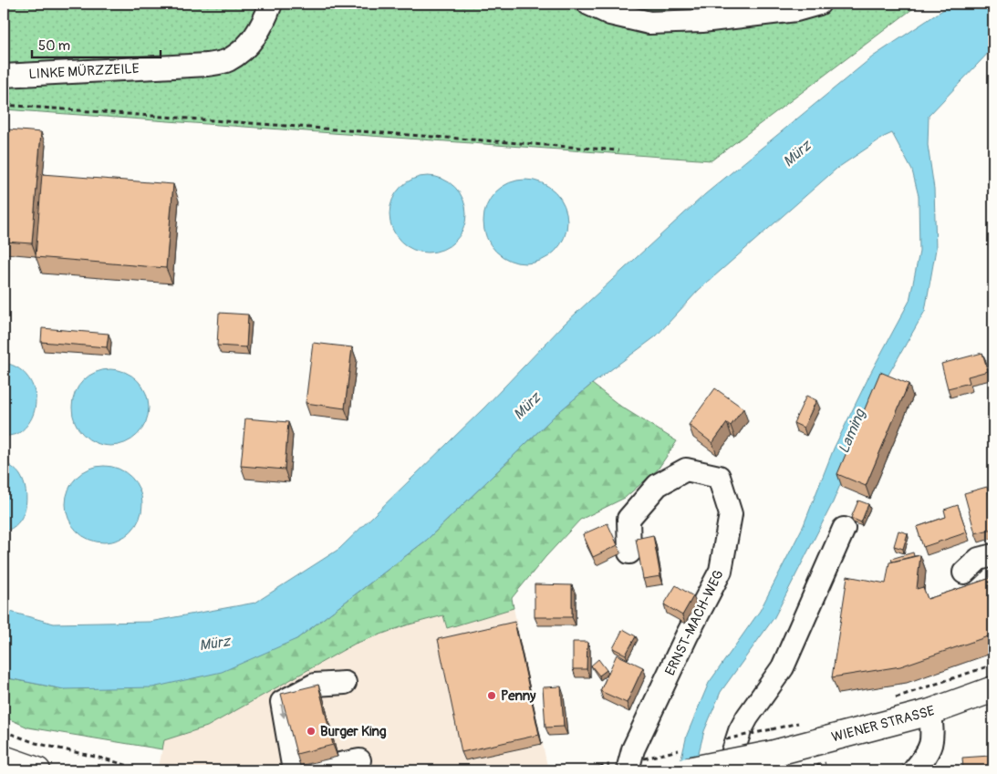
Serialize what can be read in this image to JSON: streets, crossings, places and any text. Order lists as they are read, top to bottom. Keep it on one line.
{"streets":{"main road":["WIENER STRASSE"],"street":["LINKE MÜRZZEILE","ERNST-MACH-WEG"]},"water":["Mürz","Laming"],"places":["Penny","Burger King"],"scale_bar":"50 m"}
